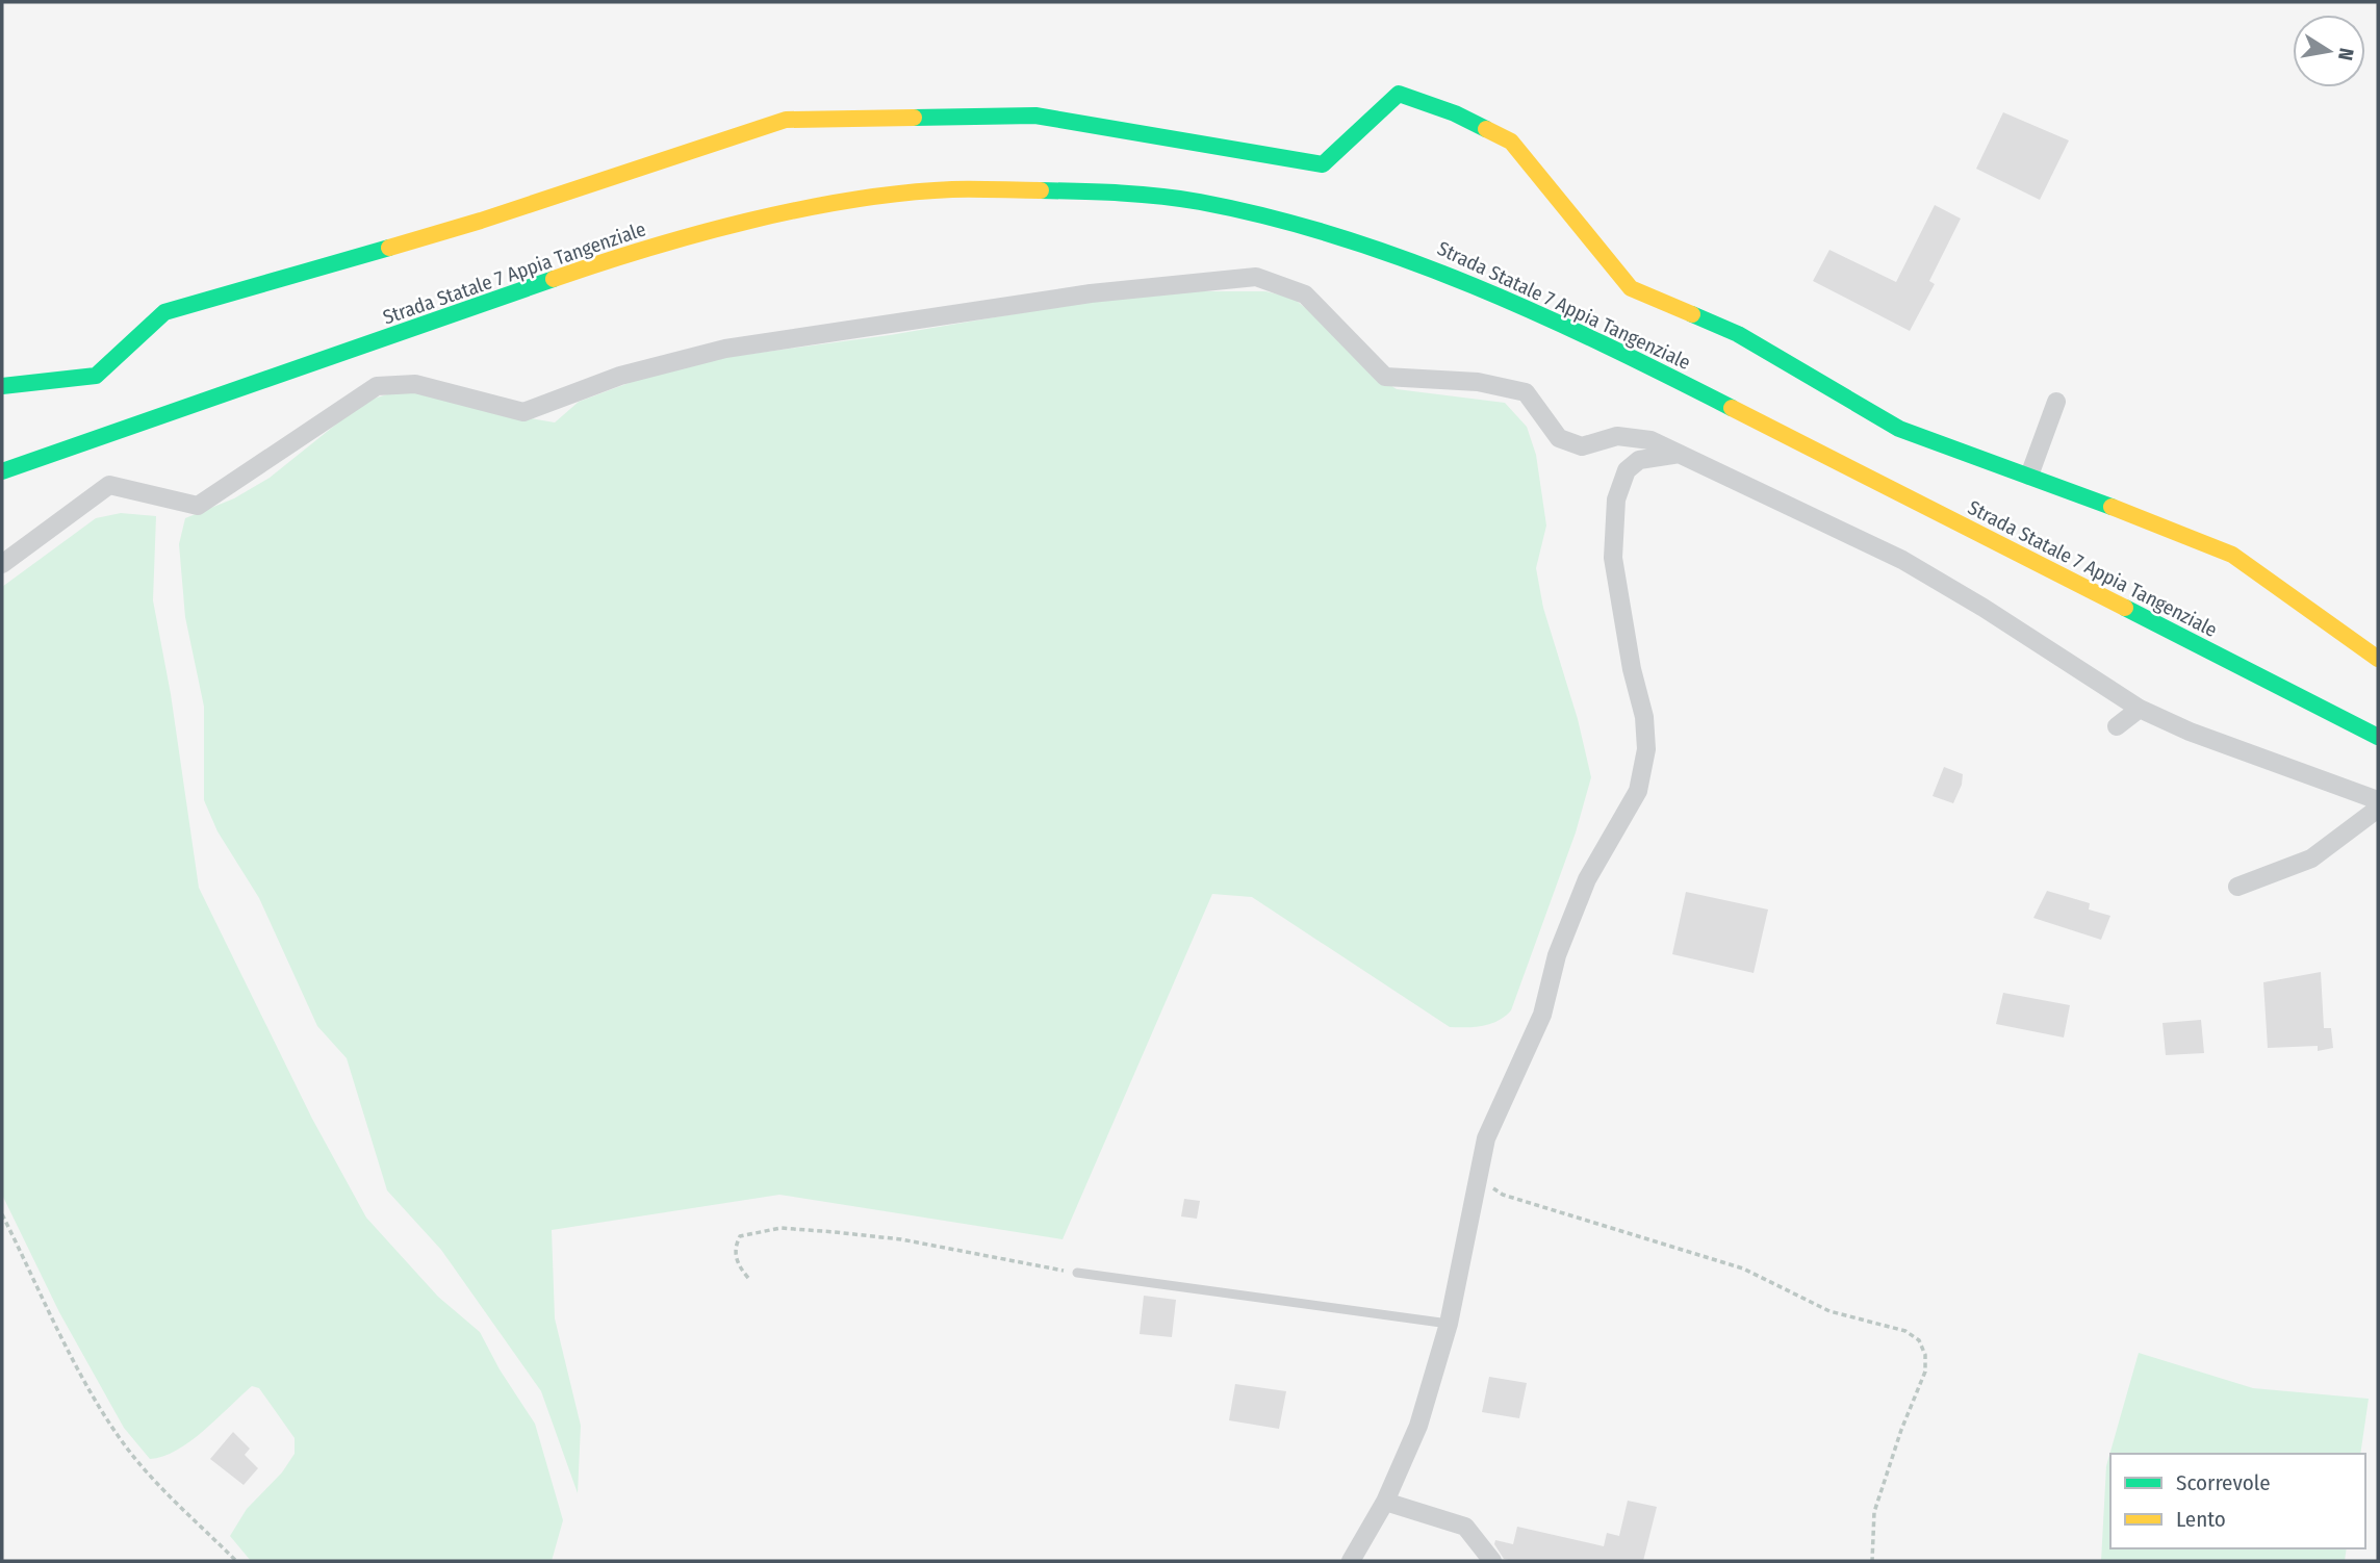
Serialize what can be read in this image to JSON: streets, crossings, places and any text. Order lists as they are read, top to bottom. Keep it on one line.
{"streets":{"main road":["Strada Statale 7 Appia Tangenziale"]},"legend":["Scorrevole","Lento"],"north":"right"}
